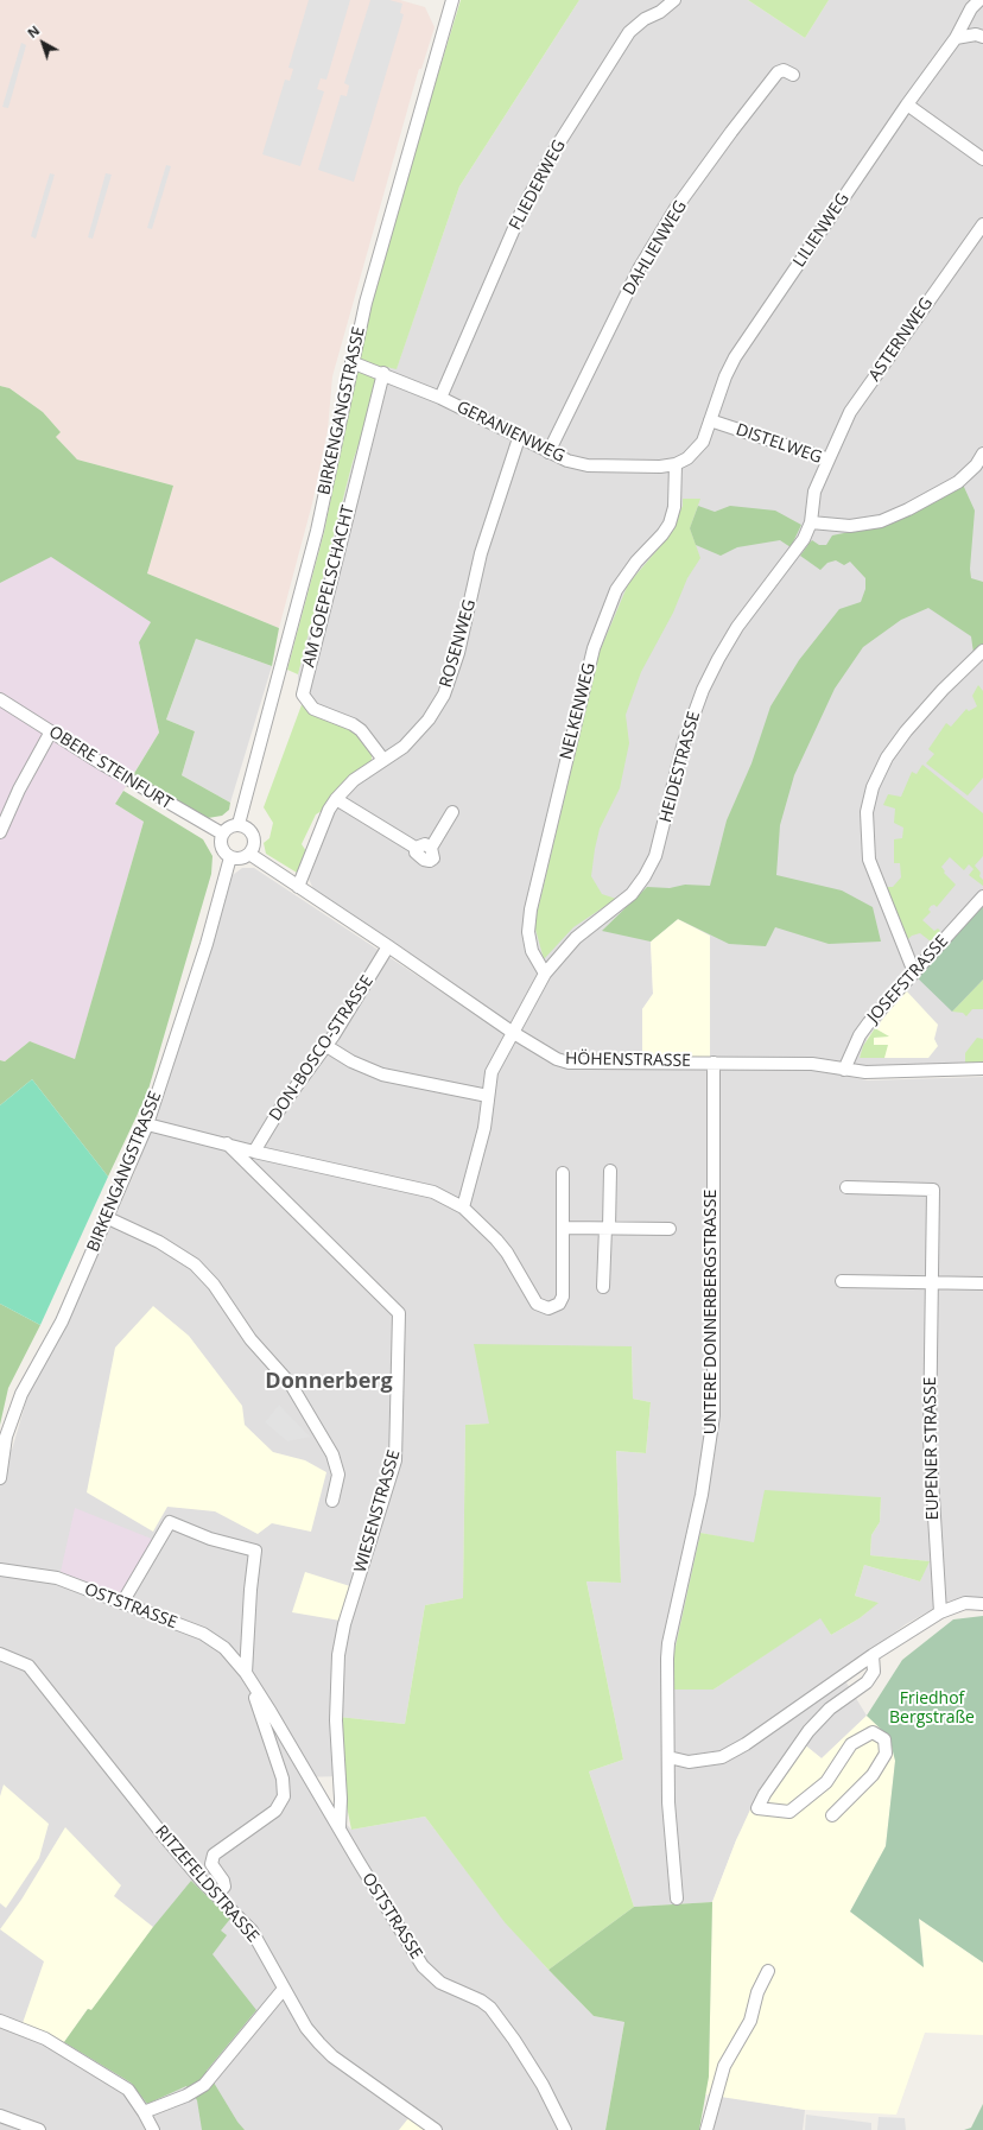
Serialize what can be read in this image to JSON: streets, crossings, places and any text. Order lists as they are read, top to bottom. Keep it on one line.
{"streets":{"street":["FLIEDERWEG","LILIENWEG","DAHLIENWEG","ASTERNWEG","BIRKENGANGSTRASSE","GERANIENWEG","DISTELWEG","AM GOEPELSCHACHT","ROSENWEG","NELKENWEG","HEIDESTRASSE","OBERE STEINFURT","JOSEFSTRASSE","DON-BOSCO-STRASSE","HÖHENSTRASSE","UNTERE DONNERBERGSTRASSE","EUPENER STRASSE","WIESENSTRASSE","OSTSTRASSE","RITZEFELDSTRASSE"]},"crossings":[["FLIEDERWEG","GERANIENWEG"],["LILIENWEG","GERANIENWEG"],["LILIENWEG","DISTELWEG"],["LILIENWEG","NELKENWEG"],["DAHLIENWEG","GERANIENWEG"],["ASTERNWEG","DISTELWEG"],["BIRKENGANGSTRASSE","GERANIENWEG"],["BIRKENGANGSTRASSE","OBERE STEINFURT"],["BIRKENGANGSTRASSE","HÖHENSTRASSE"],["GERANIENWEG","AM GOEPELSCHACHT"],["GERANIENWEG","ROSENWEG"],["GERANIENWEG","NELKENWEG"],["DISTELWEG","HEIDESTRASSE"],["AM GOEPELSCHACHT","ROSENWEG"],["ROSENWEG","HÖHENSTRASSE"],["NELKENWEG","HEIDESTRASSE"],["HEIDESTRASSE","HÖHENSTRASSE"],["OBERE STEINFURT","HÖHENSTRASSE"],["JOSEFSTRASSE","HÖHENSTRASSE"],["DON-BOSCO-STRASSE","HÖHENSTRASSE"],["HÖHENSTRASSE","UNTERE DONNERBERGSTRASSE"],["WIESENSTRASSE","OSTSTRASSE"]],"districts":["Donnerberg"],"parks":["Friedhof Bergstraße"],"north":"top left"}
